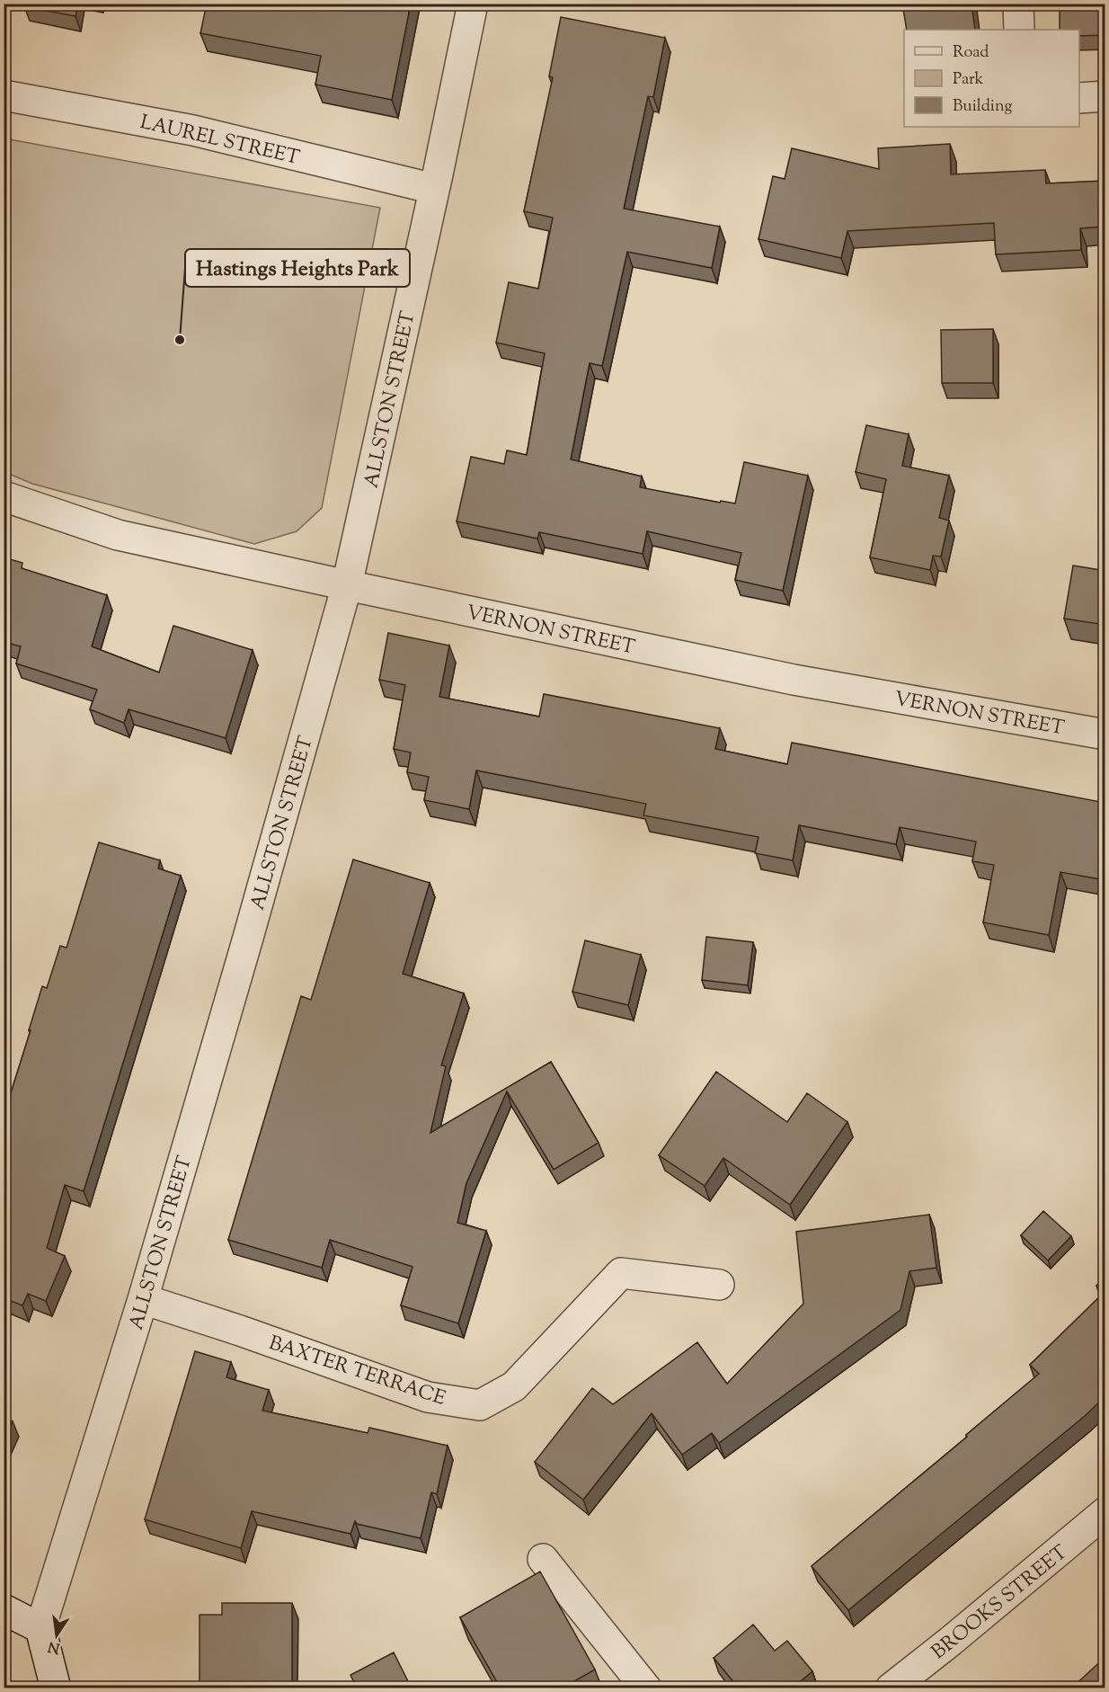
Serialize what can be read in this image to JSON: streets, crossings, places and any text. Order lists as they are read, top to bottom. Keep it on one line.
{"streets":{"street":["LAUREL STREET","ALLSTON STREET","VERNON STREET","BAXTER TERRACE","BROOKS STREET"]},"crossings":[["LAUREL STREET","ALLSTON STREET"],["ALLSTON STREET","VERNON STREET"],["ALLSTON STREET","BAXTER TERRACE"]],"places":["Hastings Heights Park"],"legend":["Road","Park","Building"],"north":"bottom"}
